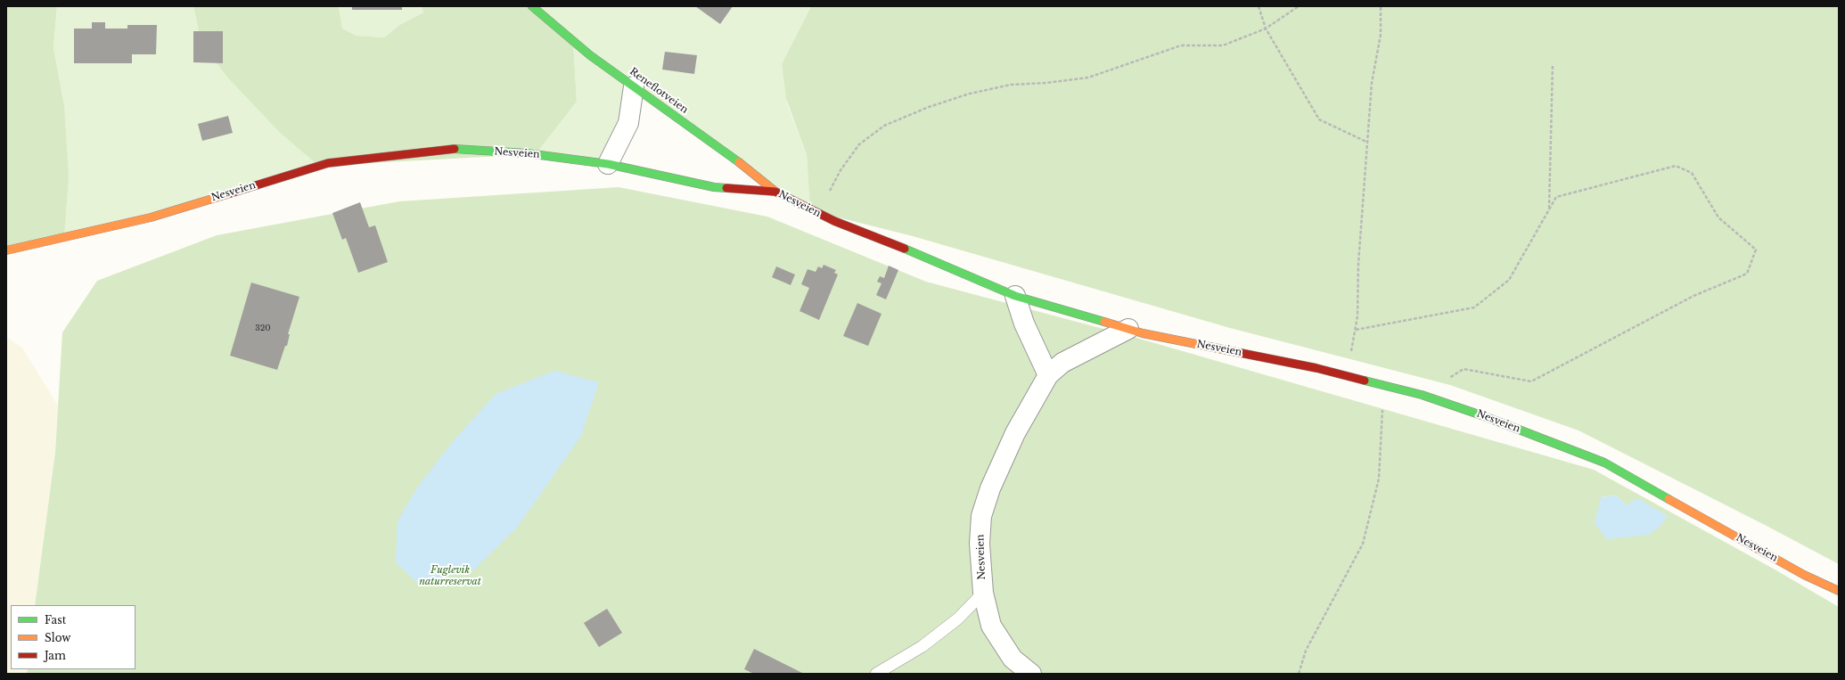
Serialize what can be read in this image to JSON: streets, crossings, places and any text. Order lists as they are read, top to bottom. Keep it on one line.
{"streets":{"main road":["Reneflotveien","Nesveien"]},"crossings":[["Reneflotveien","Nesveien"]],"parks":["Fuglevik naturreservat"],"house_numbers":["320"],"legend":["Fast","Slow","Jam"]}
